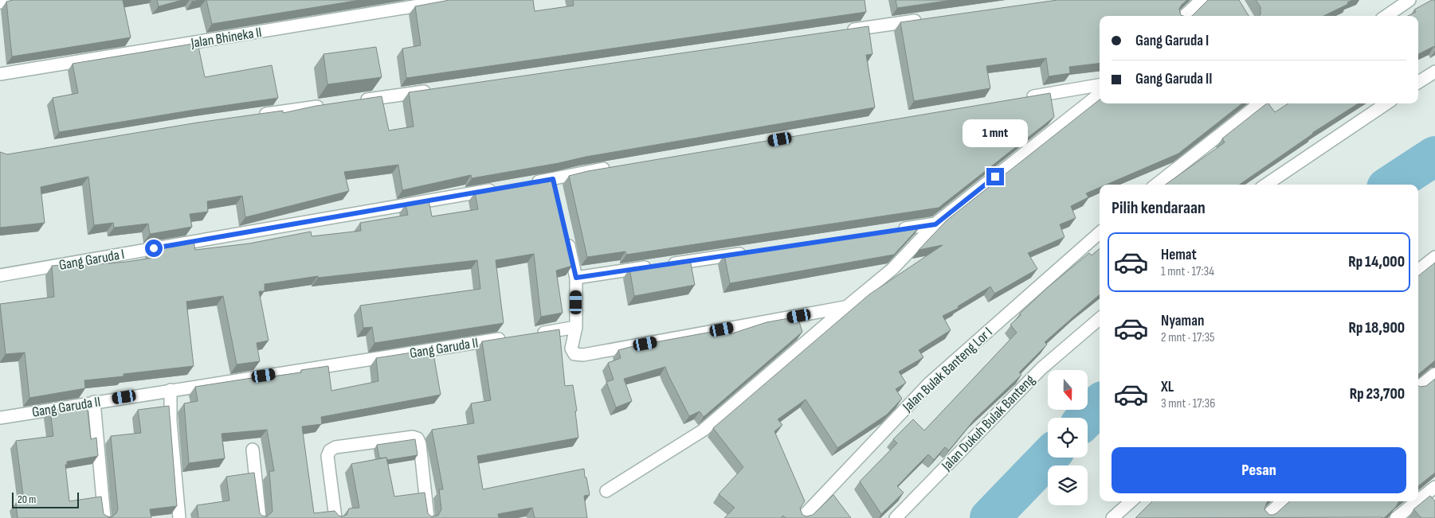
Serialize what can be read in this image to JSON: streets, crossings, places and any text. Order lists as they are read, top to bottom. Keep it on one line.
{"streets":{"street":["Jalan Bhineka II","Gang Garuda I","Gang Garuda II","Jalan Bulak Banteng Lor I","Jalan Dukuh Bulak Banteng"]},"scale_bar":"20 m","north":"bottom","page":{"banner":["Gang Garuda I","Gang Garuda II"],"bubble":"1 mnt","heading":"Pilih kendaraan","list":[{"name":"Hemat","note":"1 mnt · 17:34","value":"Rp 14,000"},{"name":"Nyaman","note":"2 mnt · 17:35","value":"Rp 18,900"},{"name":"XL","note":"3 mnt · 17:36","value":"Rp 23,700"}],"buttons":"Pesan","scale":"20 m"}}
